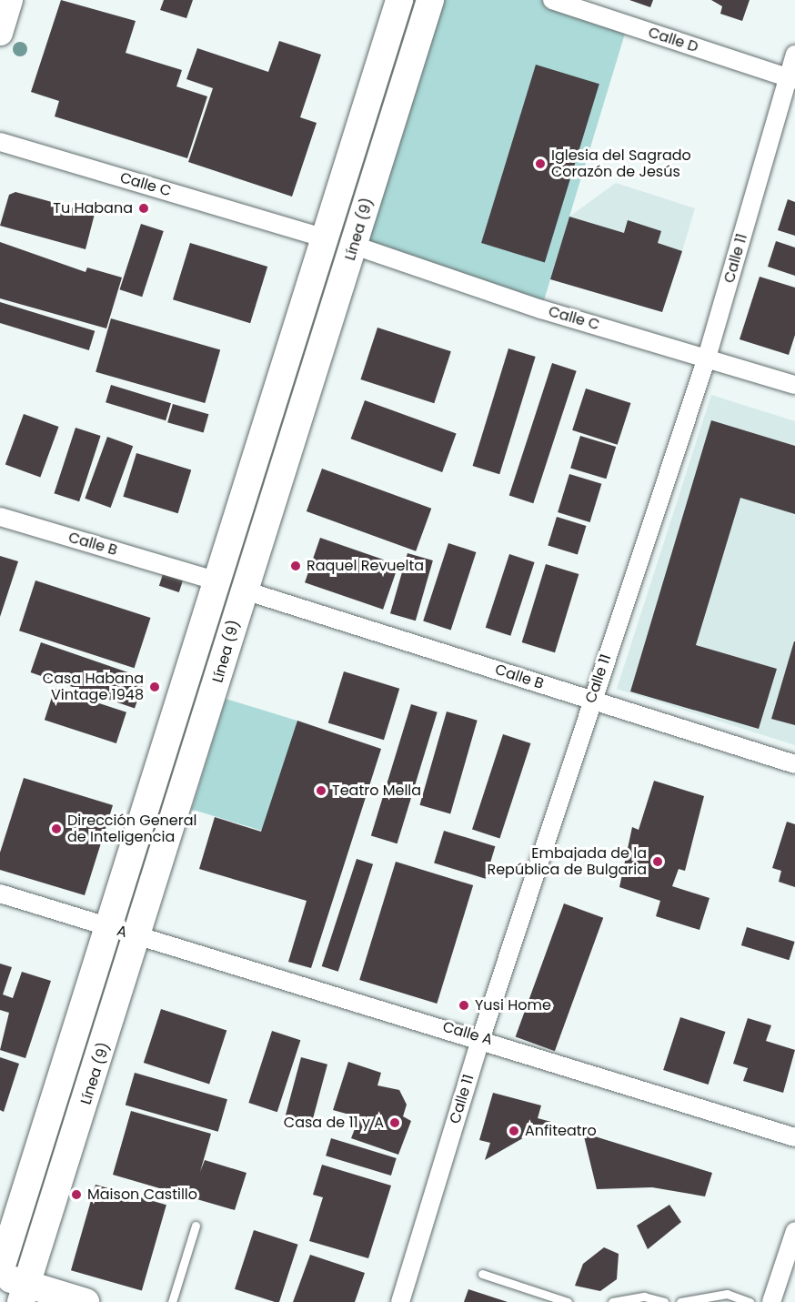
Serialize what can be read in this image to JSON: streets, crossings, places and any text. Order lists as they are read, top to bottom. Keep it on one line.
{"streets":{"main road":["Línea (9)"],"street":["Calle D","Calle C","Calle 11","Calle B","A","Calle A"]},"crossings":[["Calle D","Calle 11"],["Calle C","Línea (9)"],["Calle C","Calle 11"],["Línea (9)","Calle B"],["Línea (9)","A"],["Línea (9)","Calle A"],["Calle 11","Calle B"],["Calle 11","Calle A"],["A","Calle A"]],"places":["Iglesia del Sagrado Corazón de Jesús","Tu Habana","Raquel Revuelta","Casa Habana Vintage 1948","Teatro Mella","Dirección General de Inteligencia","Embajada de la República de Bulgaria","Yusi Home","Casa de 11 y A","Anfiteatro","Maison Castillo"]}
